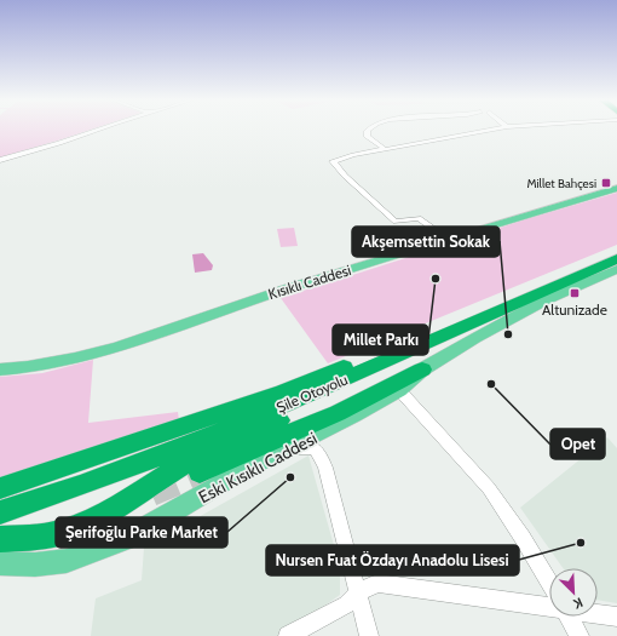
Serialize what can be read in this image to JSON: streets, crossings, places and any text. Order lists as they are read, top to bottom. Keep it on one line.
{"streets":{"highway":["Şile Otoyolu"],"main road":["Kısıklı Caddesi","Eski Kısıklı Caddesi"]},"places":{"transit":["Millet Bahçesi","Altunizade"],"other":["Millet Parkı","Akşemsettin Sokak","Opet","Şerifoğlu Parke Market","Nursen Fuat Özdayı Anadolu Lisesi"]},"north":"bottom right"}
